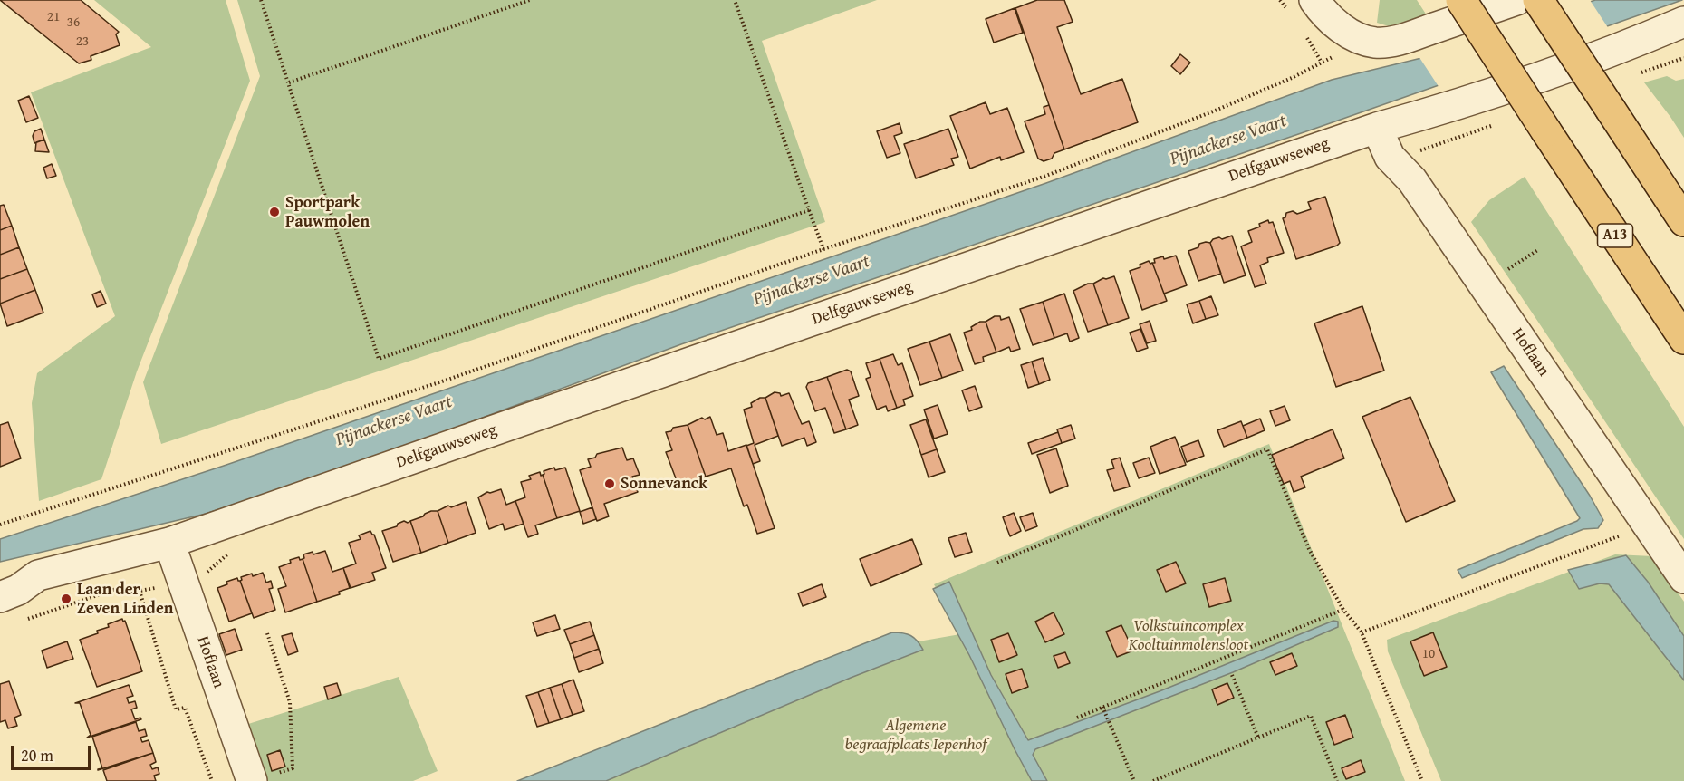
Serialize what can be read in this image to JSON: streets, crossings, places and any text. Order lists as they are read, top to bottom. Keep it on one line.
{"streets":{"highway":["A13"],"street":["Delfgauwseweg","Hoflaan"]},"crossings":[["Delfgauwseweg","Hoflaan"]],"water":["Pijnackerse Vaart"],"parks":["Volkstuincomplex Kooltuinmolensloot","Algemene begraafplaats Iepenhof"],"places":["Sportpark Pauwmolen","Sonnevanck","Laan der Zeven Linden"],"house_numbers":["21","36","23","10"],"scale_bar":"20 m"}
